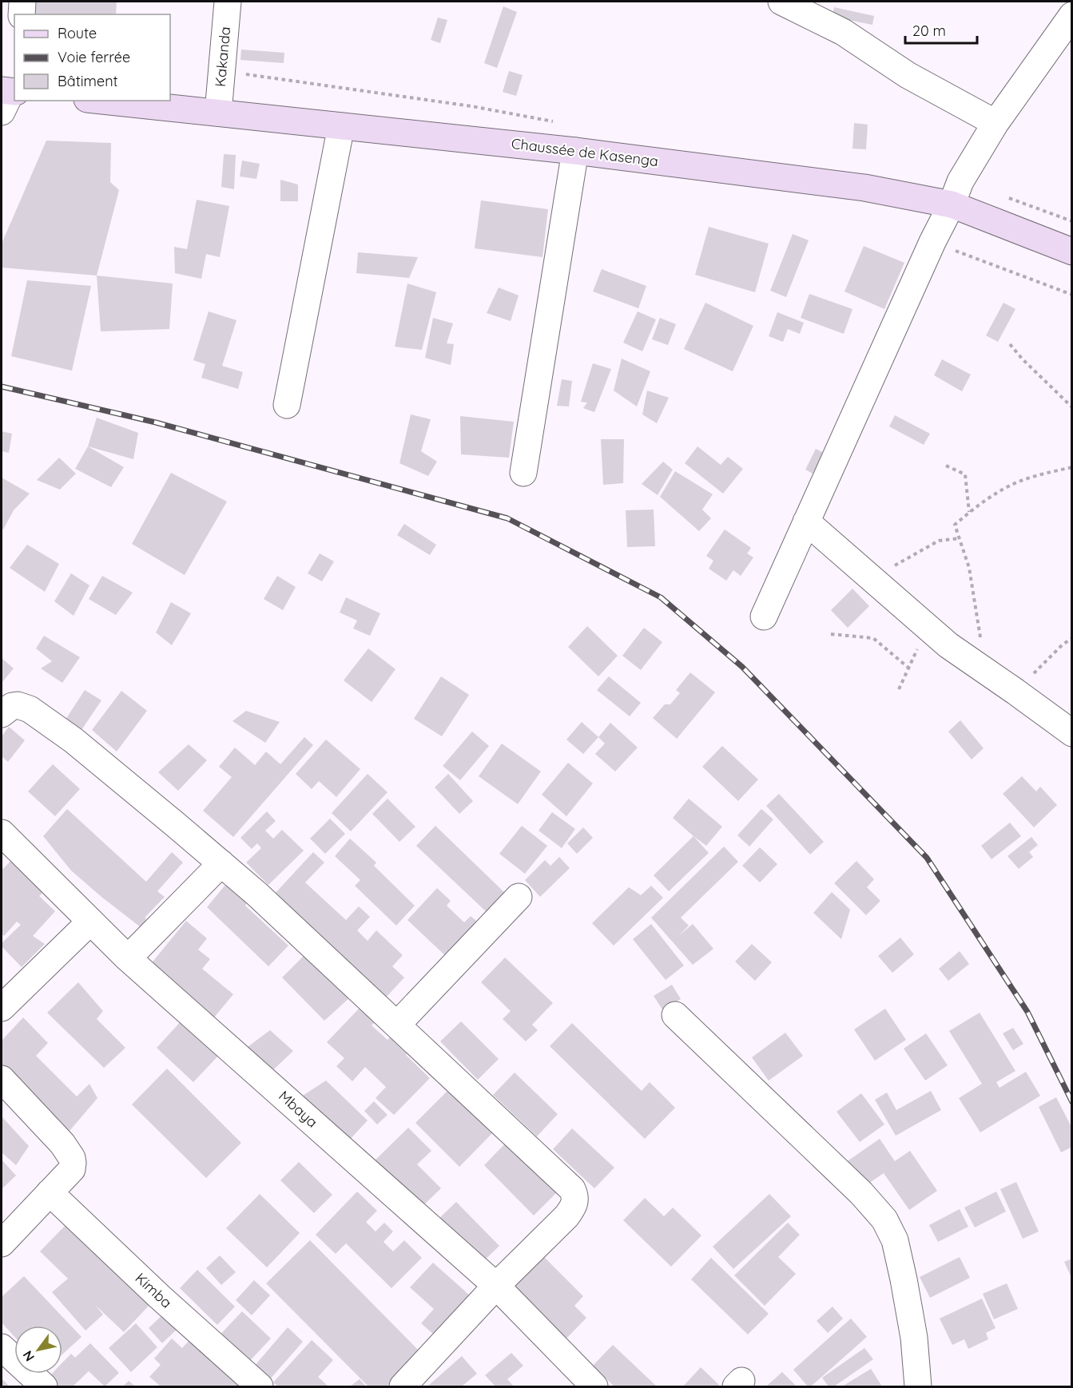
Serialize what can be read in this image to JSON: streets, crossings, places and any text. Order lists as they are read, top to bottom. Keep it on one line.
{"streets":{"main road":["Chaussée de Kasenga"],"street":["Kakanda","Mbaya","Kimba"]},"crossings":[["Kakanda","Chaussée de Kasenga"]],"legend":["Route","Voie ferrée","Bâtiment"],"scale_bar":"20 m","north":"bottom left"}
